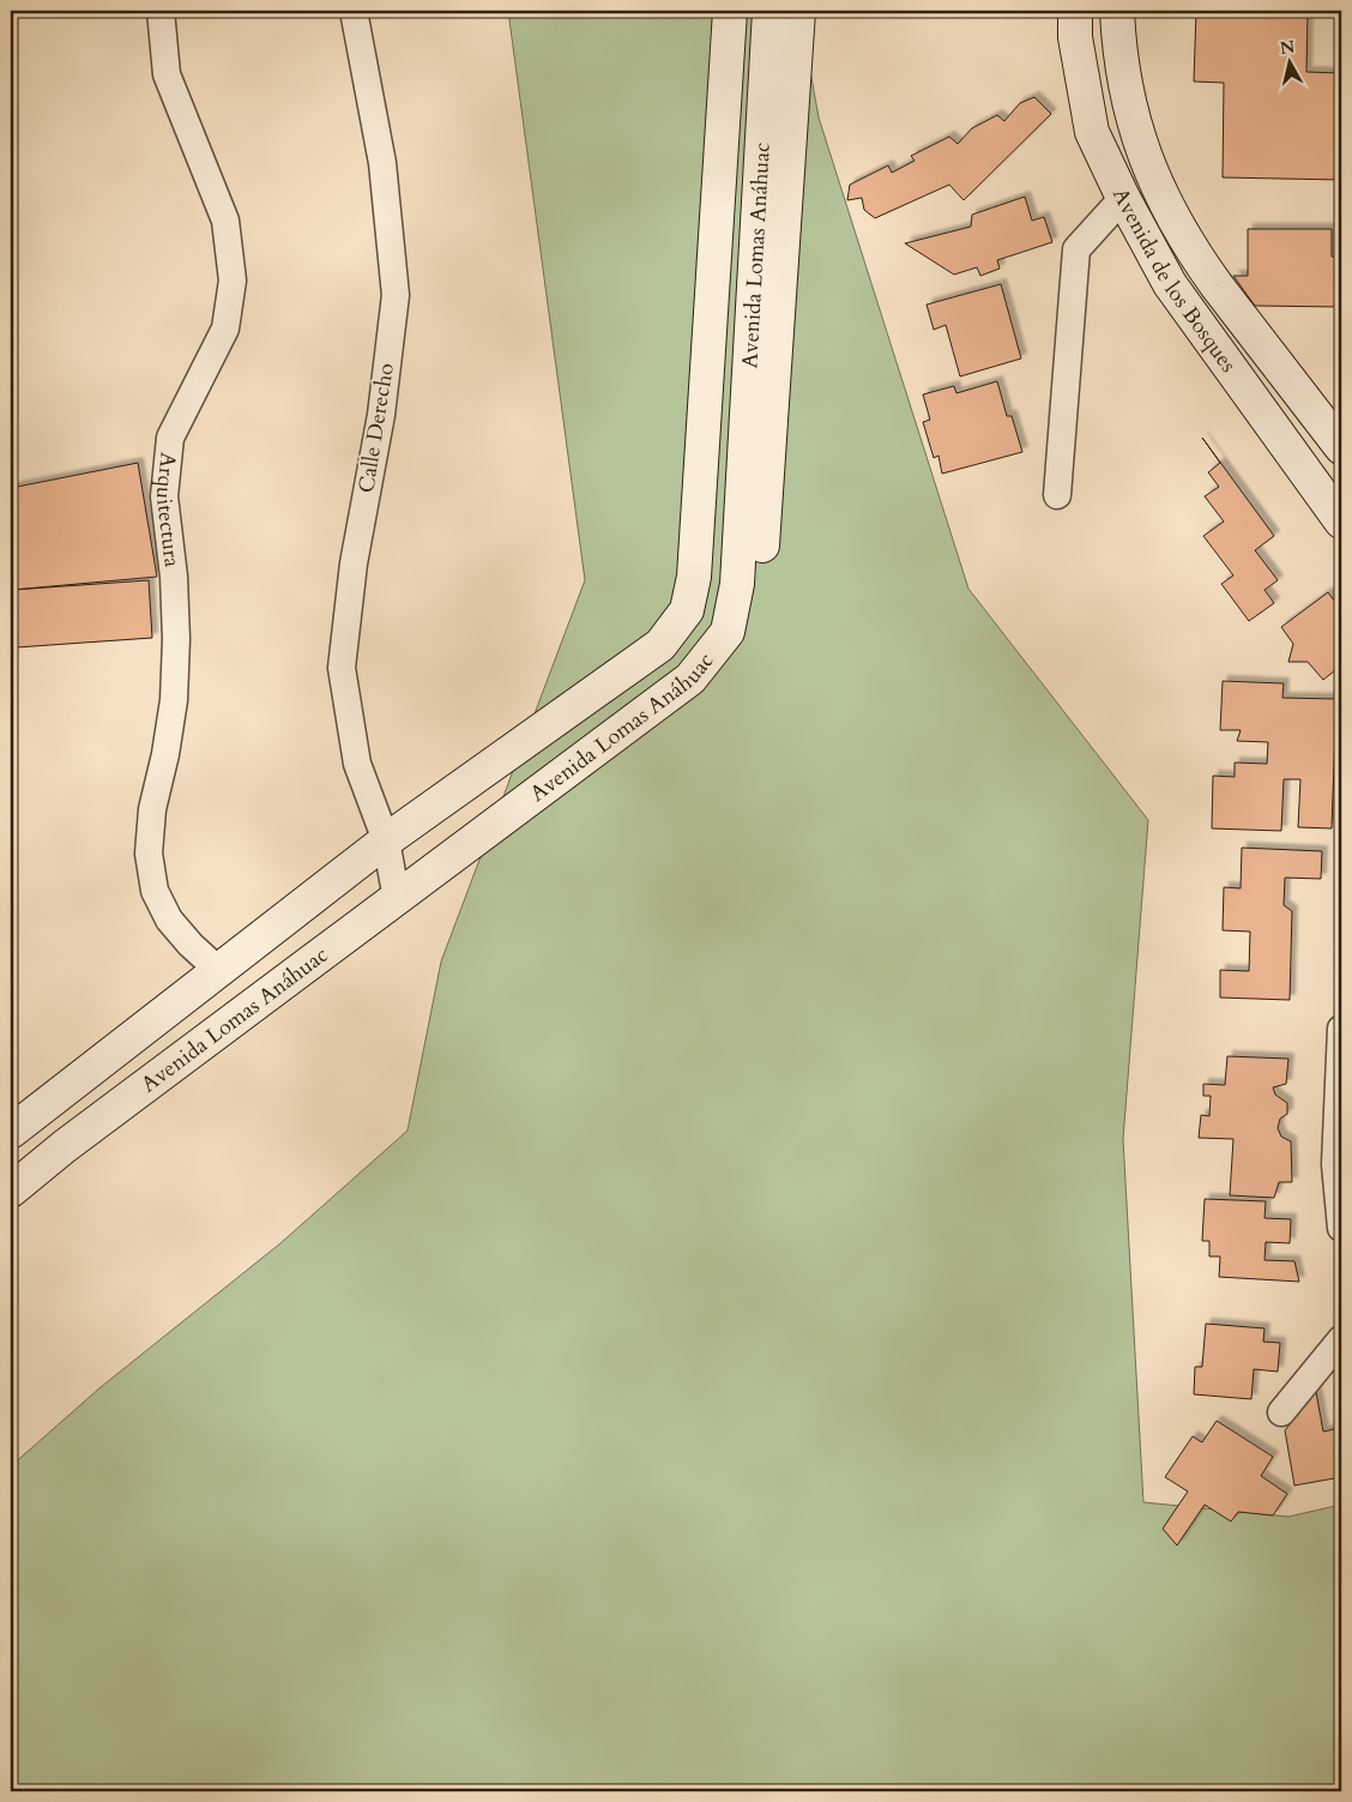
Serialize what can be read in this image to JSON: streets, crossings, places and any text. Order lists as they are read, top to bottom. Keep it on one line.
{"streets":{"main road":["Avenida Lomas Anáhuac","Avenida de los Bosques"],"street":["Calle Derecho","Arquitectura"]},"crossings":[["Avenida Lomas Anáhuac","Calle Derecho"],["Avenida Lomas Anáhuac","Arquitectura"]],"north":"top"}
